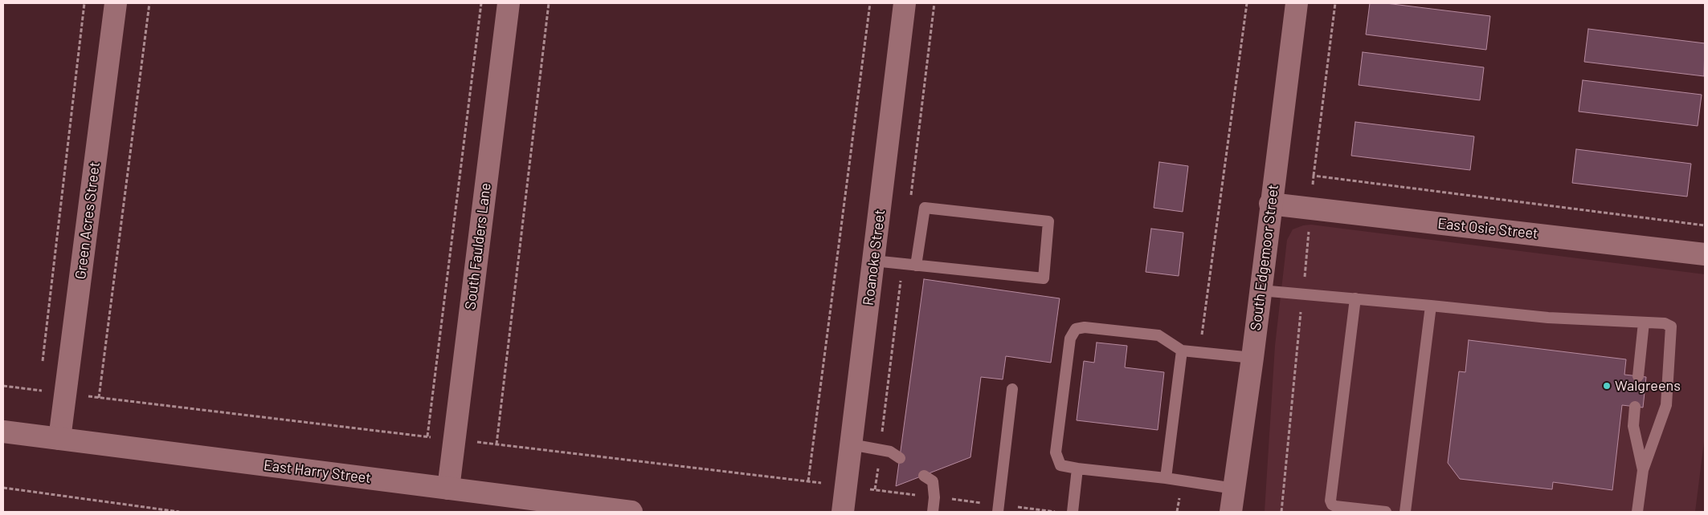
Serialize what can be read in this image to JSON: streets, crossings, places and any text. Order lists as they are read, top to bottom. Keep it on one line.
{"streets":{"street":["Green Acres Street","East Osie Street","South Faulders Lane","Roanoke Street","South Edgemoor Street","East Harry Street"]},"crossings":[["Green Acres Street","East Harry Street"],["East Osie Street","South Edgemoor Street"],["South Faulders Lane","East Harry Street"]],"places":["Walgreens"]}
